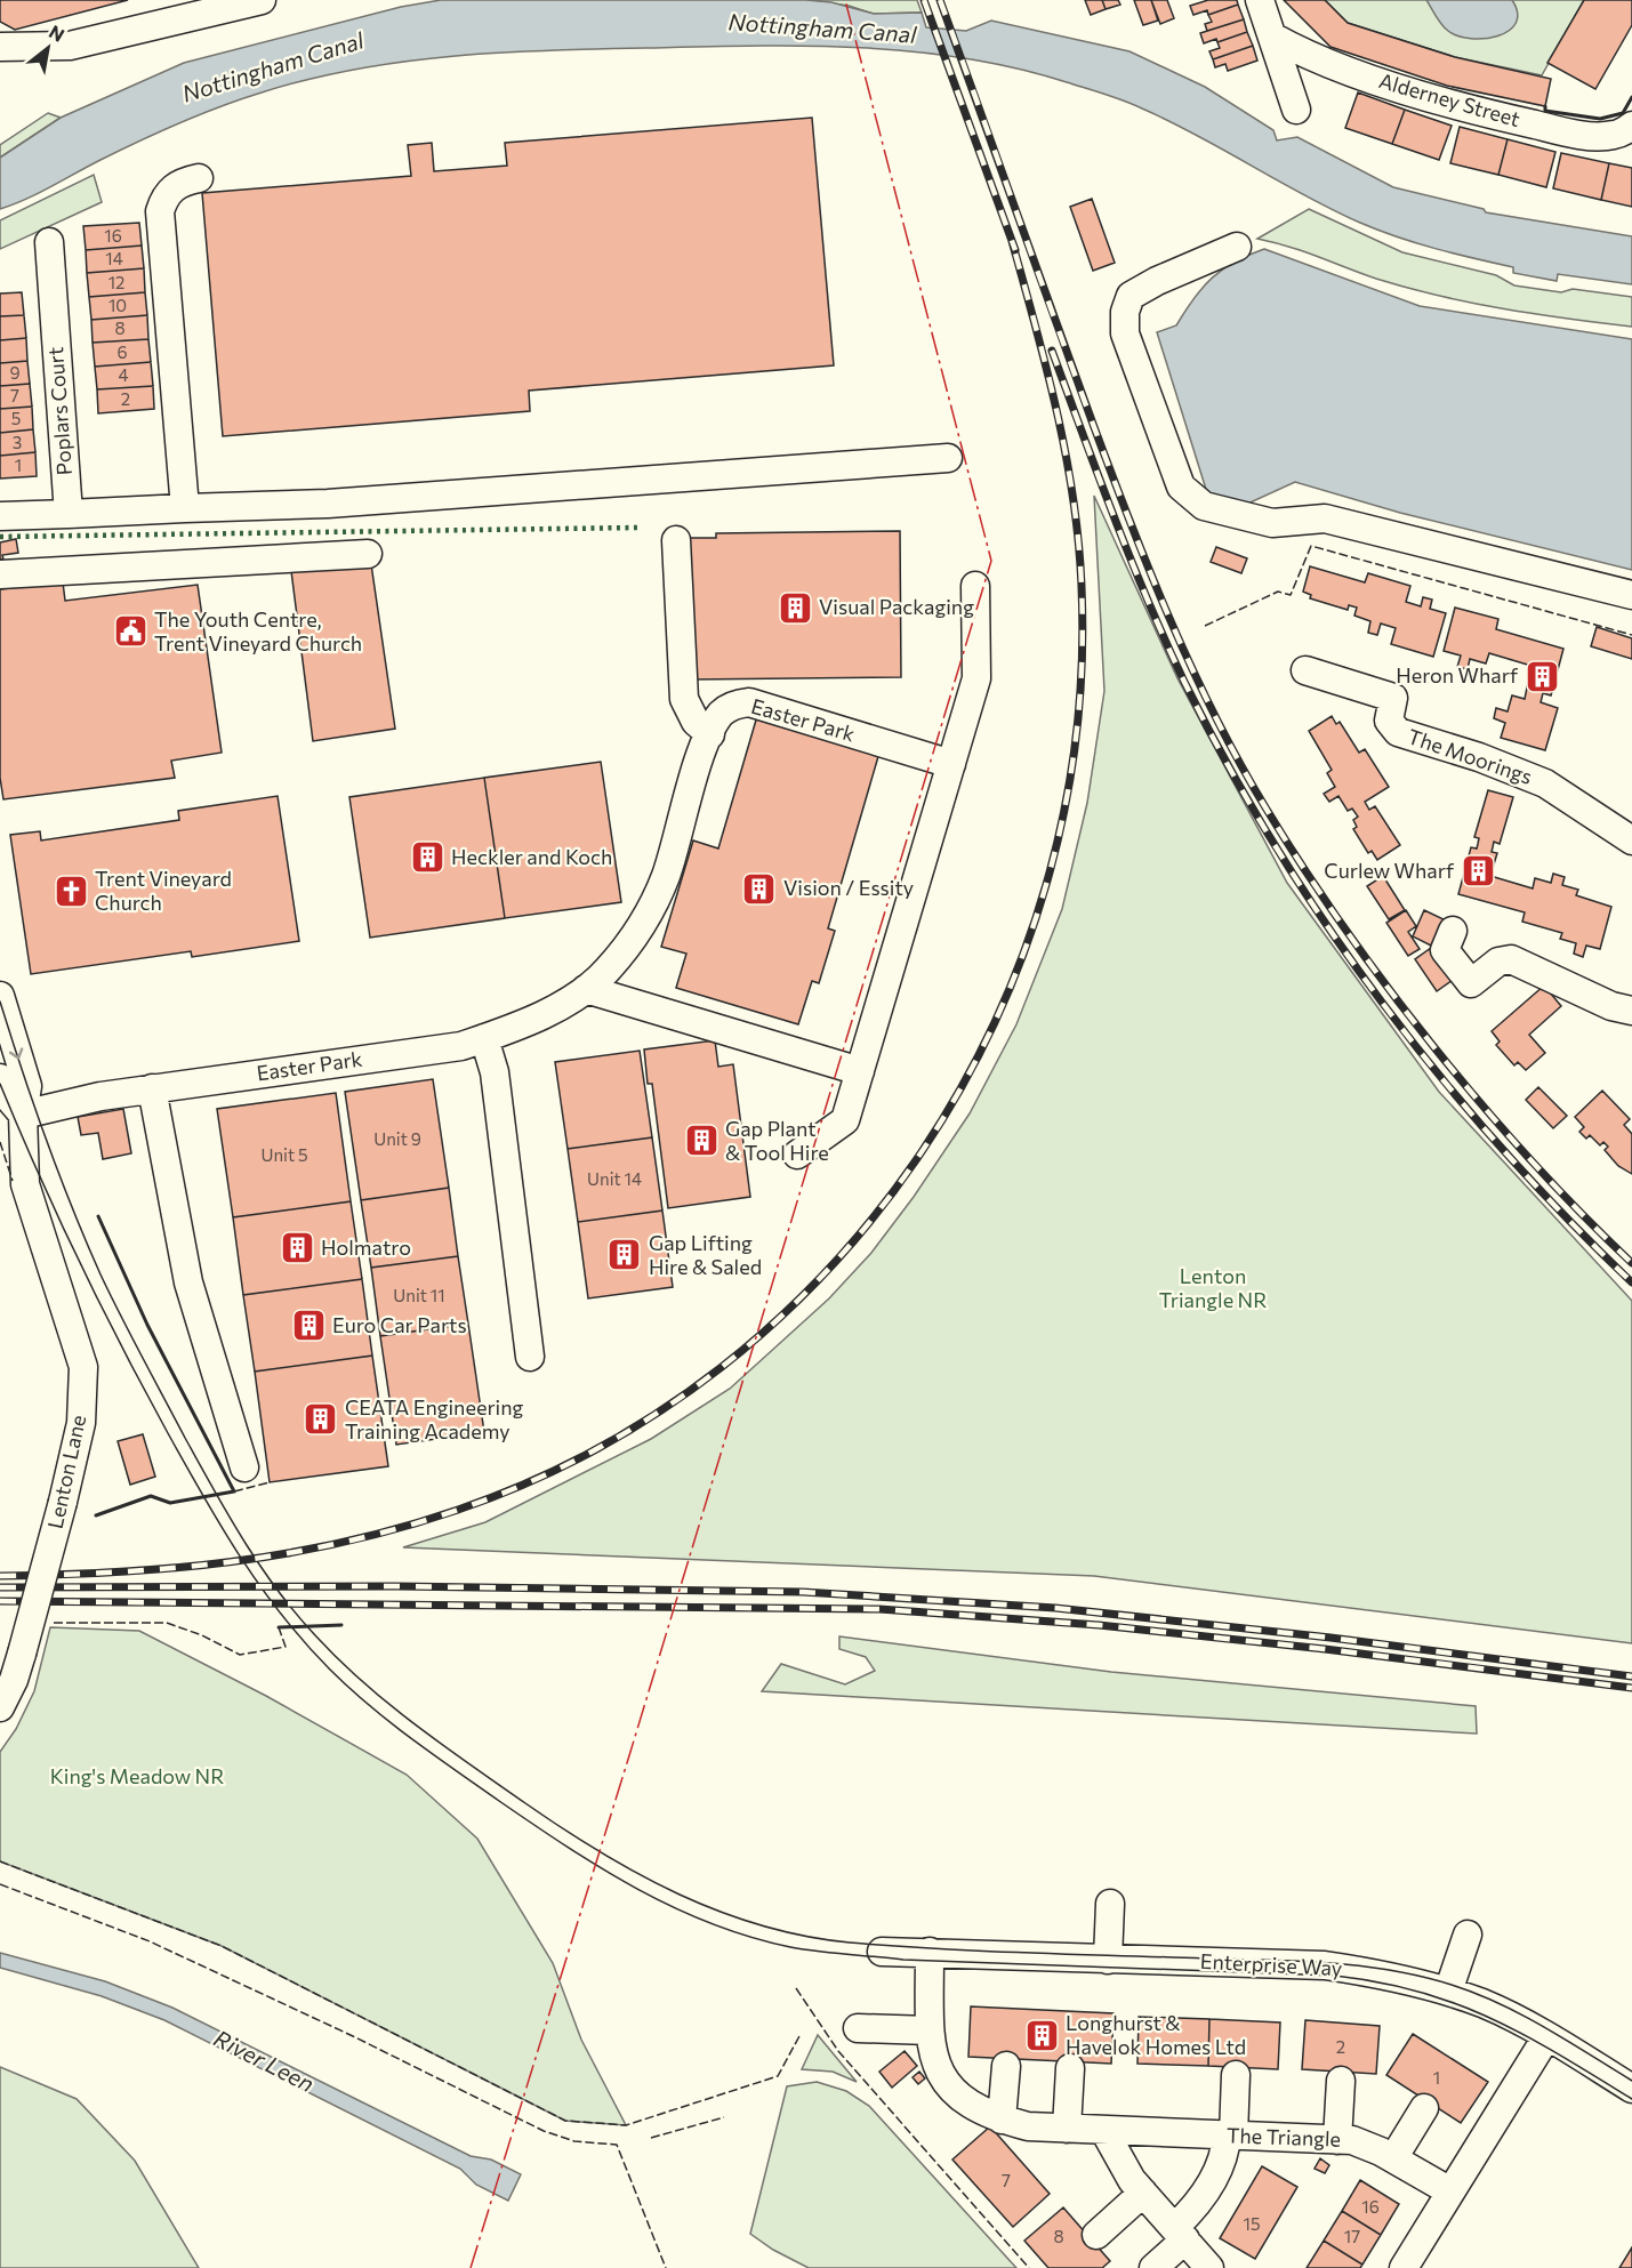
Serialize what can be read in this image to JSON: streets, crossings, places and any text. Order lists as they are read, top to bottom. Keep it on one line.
{"streets":{"street":["Alderney Street","Poplars Court","Easter Park","The Moorings","Lenton Lane","Enterprise Way","The Triangle"]},"crossings":[["Easter Park","Lenton Lane"],["Enterprise Way","The Triangle"]],"water":["Nottingham Canal","River Leen"],"parks":["Lenton Triangle NR","King's Meadow NR"],"places":{"building":["Visual Packaging","Heron Wharf","Heckler and Koch","Curlew Wharf","Vision / Essity","Gap Plant & Tool Hire","Holmatro","Gap Lifting Hire & Saled","Euro Car Parts","CEATA Engineering Training Academy","Longhurst & Havelok Homes Ltd"],"public building":["The Youth Centre, Trent Vineyard Church"],"church":["Trent Vineyard Church"]},"house_numbers":["16","14","12","10","8","6","9","4","7","2","5","3","1","Unit 9","Unit 5","Unit 14","Unit 11","2","1","7","16","15","8","17"],"north":"top right"}
